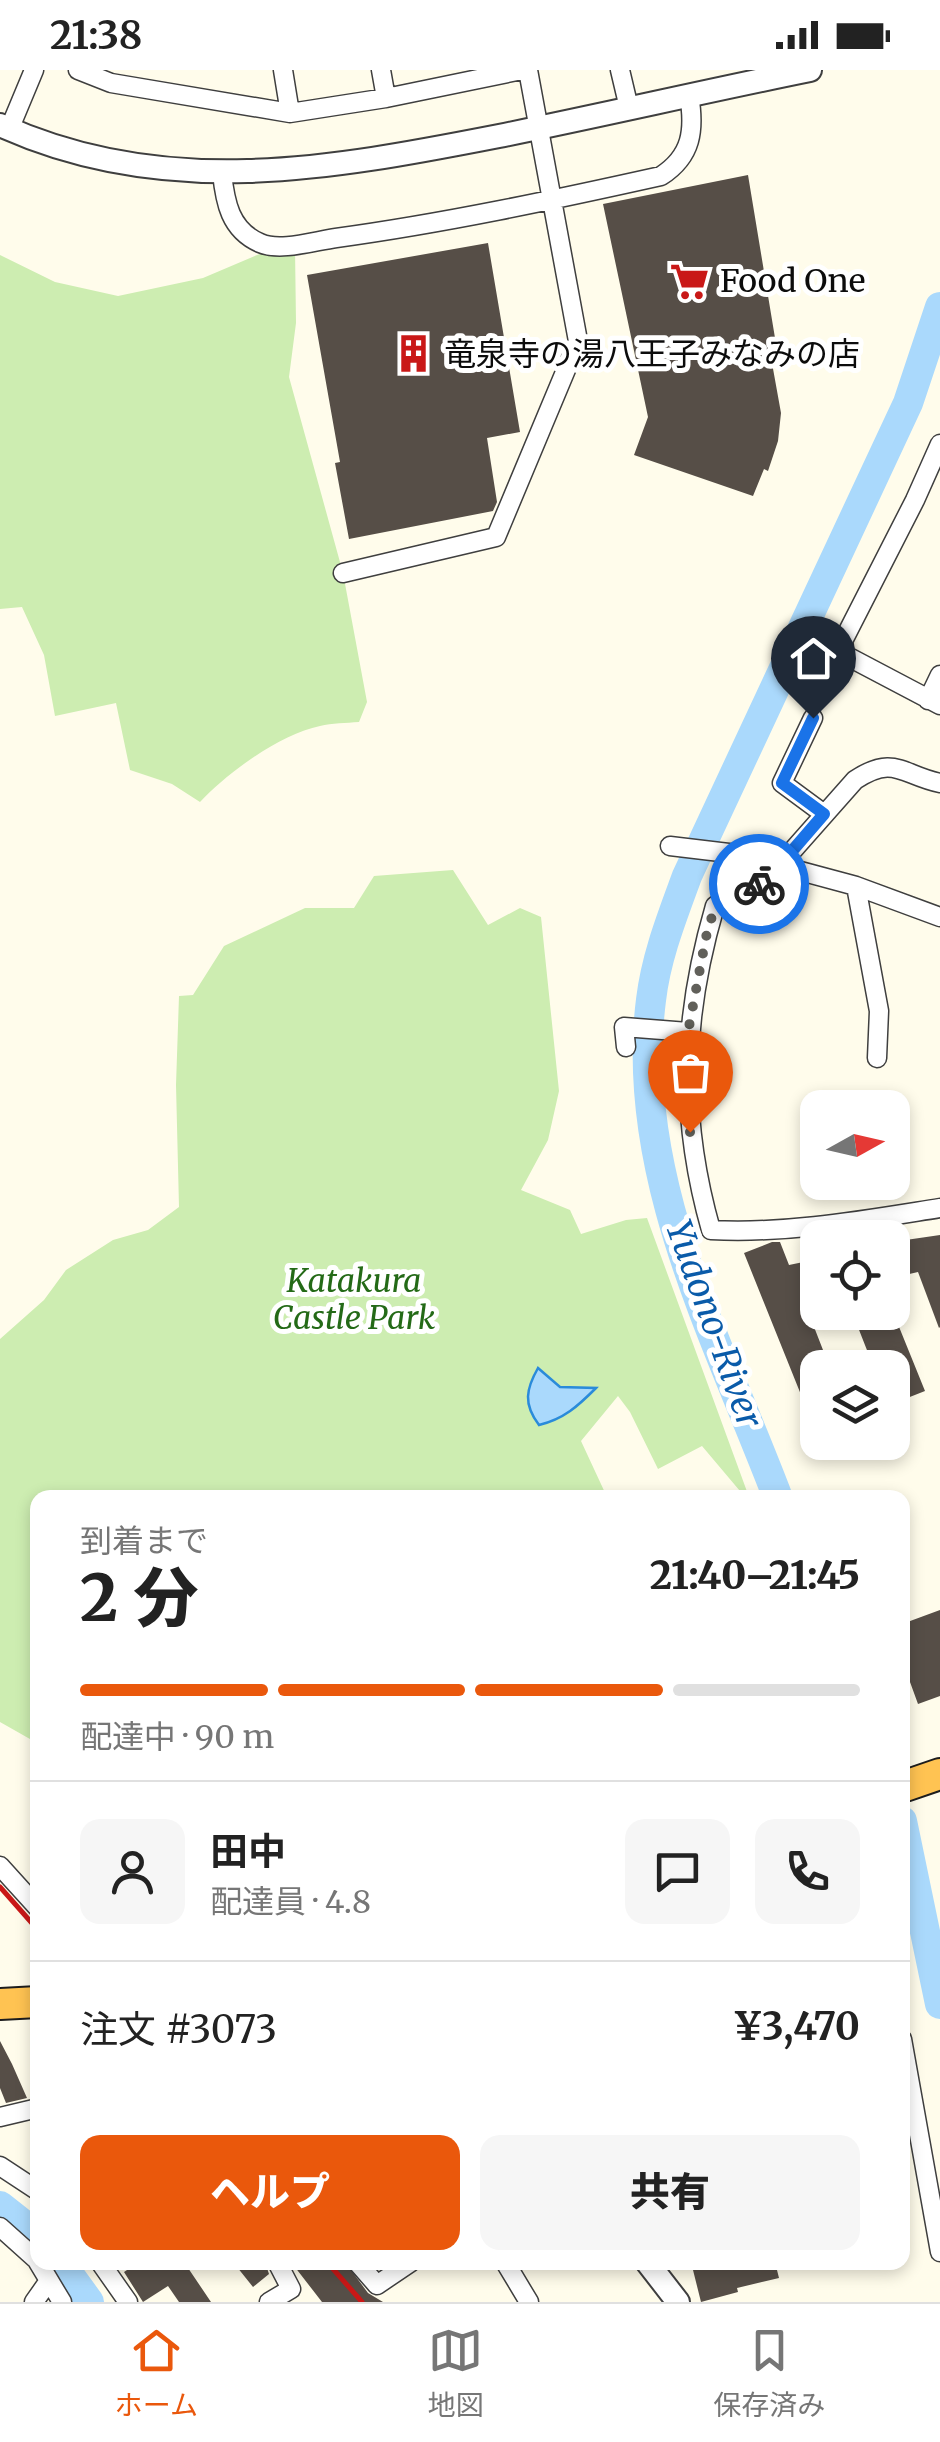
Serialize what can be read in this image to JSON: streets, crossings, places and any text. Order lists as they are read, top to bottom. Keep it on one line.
{"water":["Yudono-River"],"parks":["Katakura Castle Park"],"places":{"supermarket":["Food One"],"building":["竜泉寺の湯八王子みなみの店"]},"north":"right","page":{"status":"21:38","heading":["2 分","到着まで","21:40–21:45"],"panel":["田中","配達員 · 4.8","注文 #3073","¥3,470"],"bar":"配達中 · 90 m","buttons":["ヘルプ","共有"],"tabs":["ホーム","地図","保存済み"]}}
